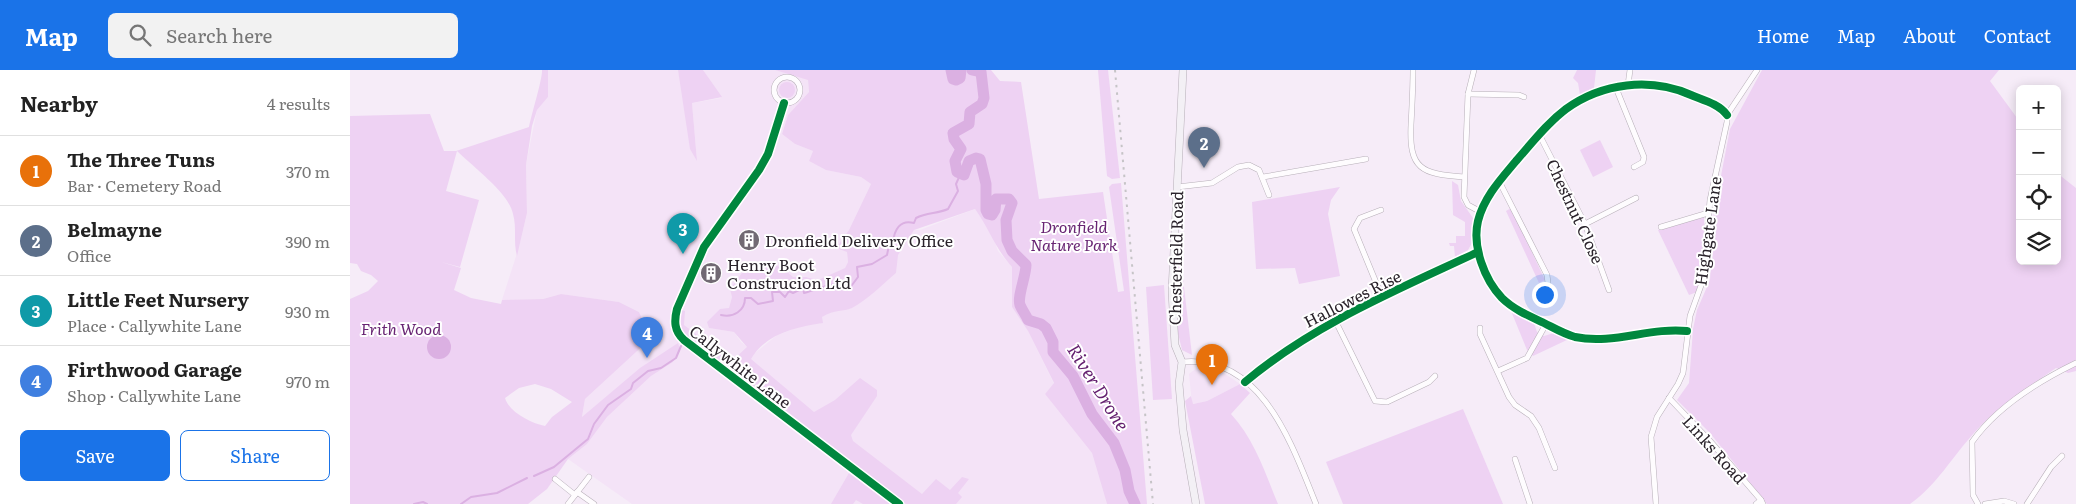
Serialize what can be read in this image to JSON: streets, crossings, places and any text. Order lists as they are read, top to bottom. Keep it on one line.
{"streets":{"main road":["Chesterfield Road"],"street":["Chestnut Close","Highgate Lane","Hallowes Rise","Callywhite Lane","Links Road"]},"crossings":[["Highgate Lane","Links Road"]],"water":["River Drone"],"parks":["Dronfield Nature Park","Frith Wood"],"places":{"building":["Dronfield Delivery Office","Henry Boot Construcion Ltd"]},"page":{"header":"Map","search":"Search here","nav":["Home","Map","About","Contact"],"heading":["Nearby","4 results"],"map_buttons":["+","−"],"pins":["2","3","4","1"],"list":[{"mark":"1","name":"The Three Tuns","note":"Bar · Cemetery Road","value":"370 m"},{"mark":"2","name":"Belmayne","note":"Office","value":"390 m"},{"mark":"3","name":"Little Feet Nursery","note":"Place · Callywhite Lane","value":"930 m"},{"mark":"4","name":"Firthwood Garage","note":"Shop · Callywhite Lane","value":"970 m"}],"buttons":["Save","Share"]}}
